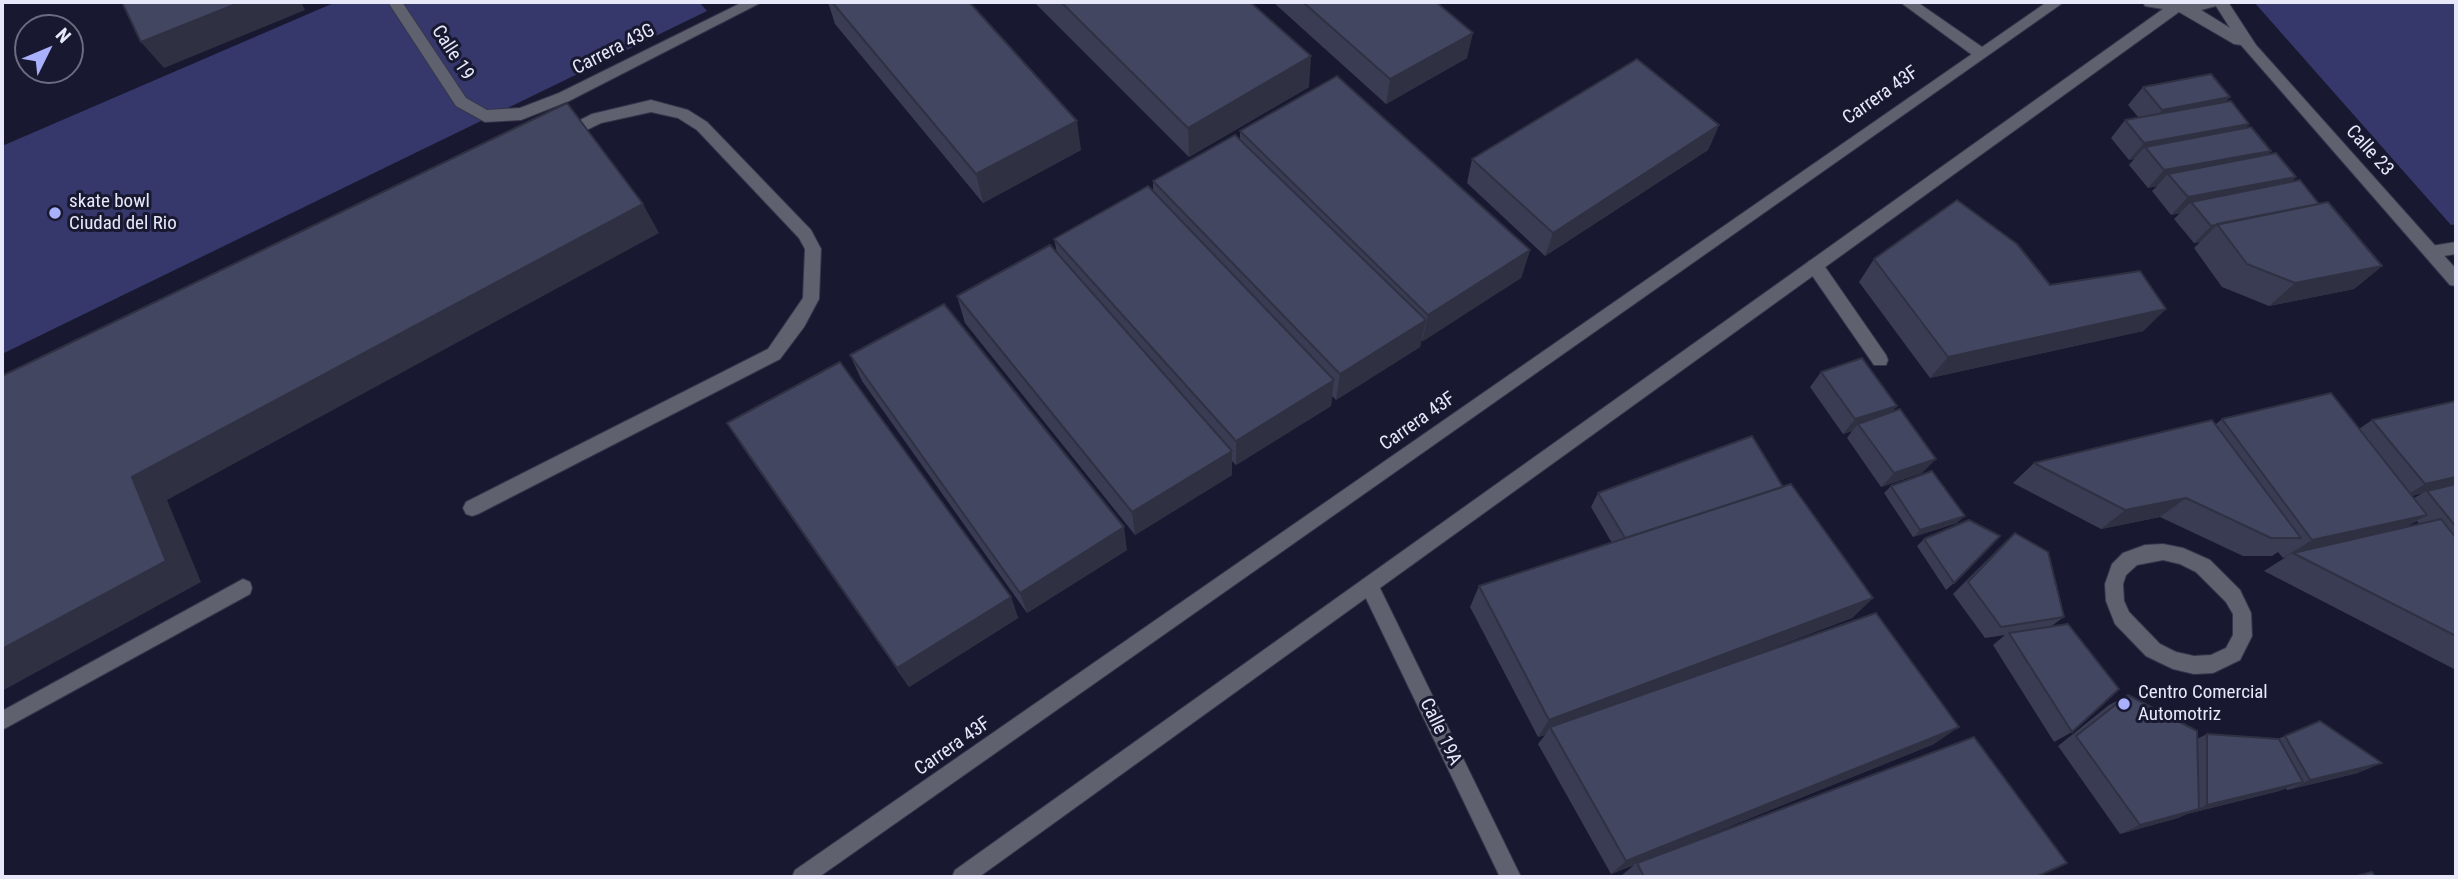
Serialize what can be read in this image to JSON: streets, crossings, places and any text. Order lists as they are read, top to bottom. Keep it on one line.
{"streets":{"street":["Carrera 43G","Calle 19","Carrera 43F","Calle 23","Calle 19A"]},"crossings":[["Carrera 43G","Calle 19"]],"places":["skate bowl Ciudad del Rio","Centro Comercial Automotriz"],"north":"top right"}
